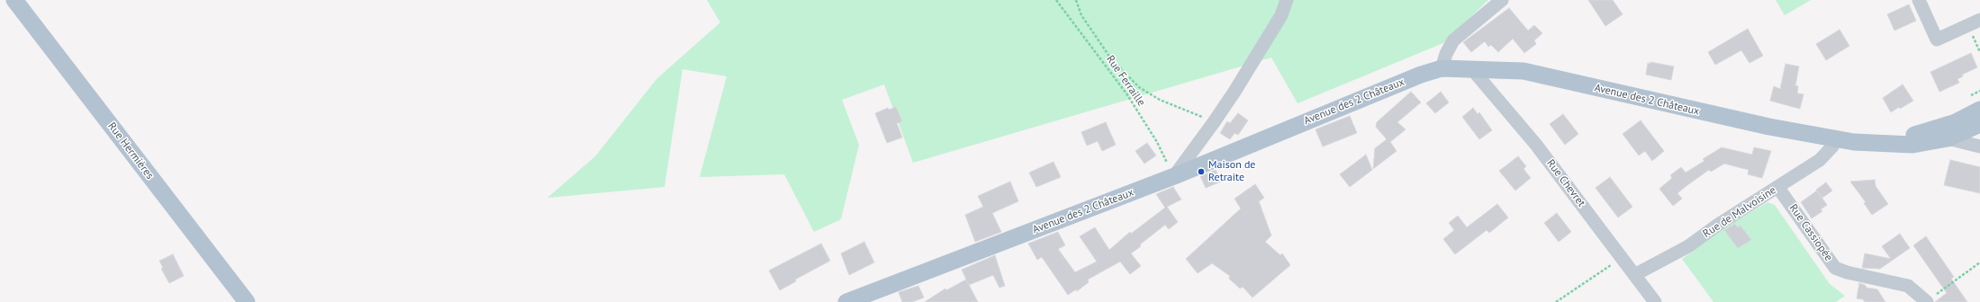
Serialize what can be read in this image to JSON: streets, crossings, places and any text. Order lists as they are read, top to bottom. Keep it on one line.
{"streets":{"main road":["Avenue des 2 Châteaux","Rue Hermières"],"street":["Rue Chevret","Rue de Malvoisine","Rue Cassiopée"],"path":["Rue Ferraille"]},"crossings":[["Rue Ferraille","Avenue des 2 Châteaux"],["Avenue des 2 Châteaux","Rue Chevret"],["Avenue des 2 Châteaux","Rue de Malvoisine"],["Rue Chevret","Rue de Malvoisine"],["Rue de Malvoisine","Rue Cassiopée"]],"places":["Maison de Retraite"]}
